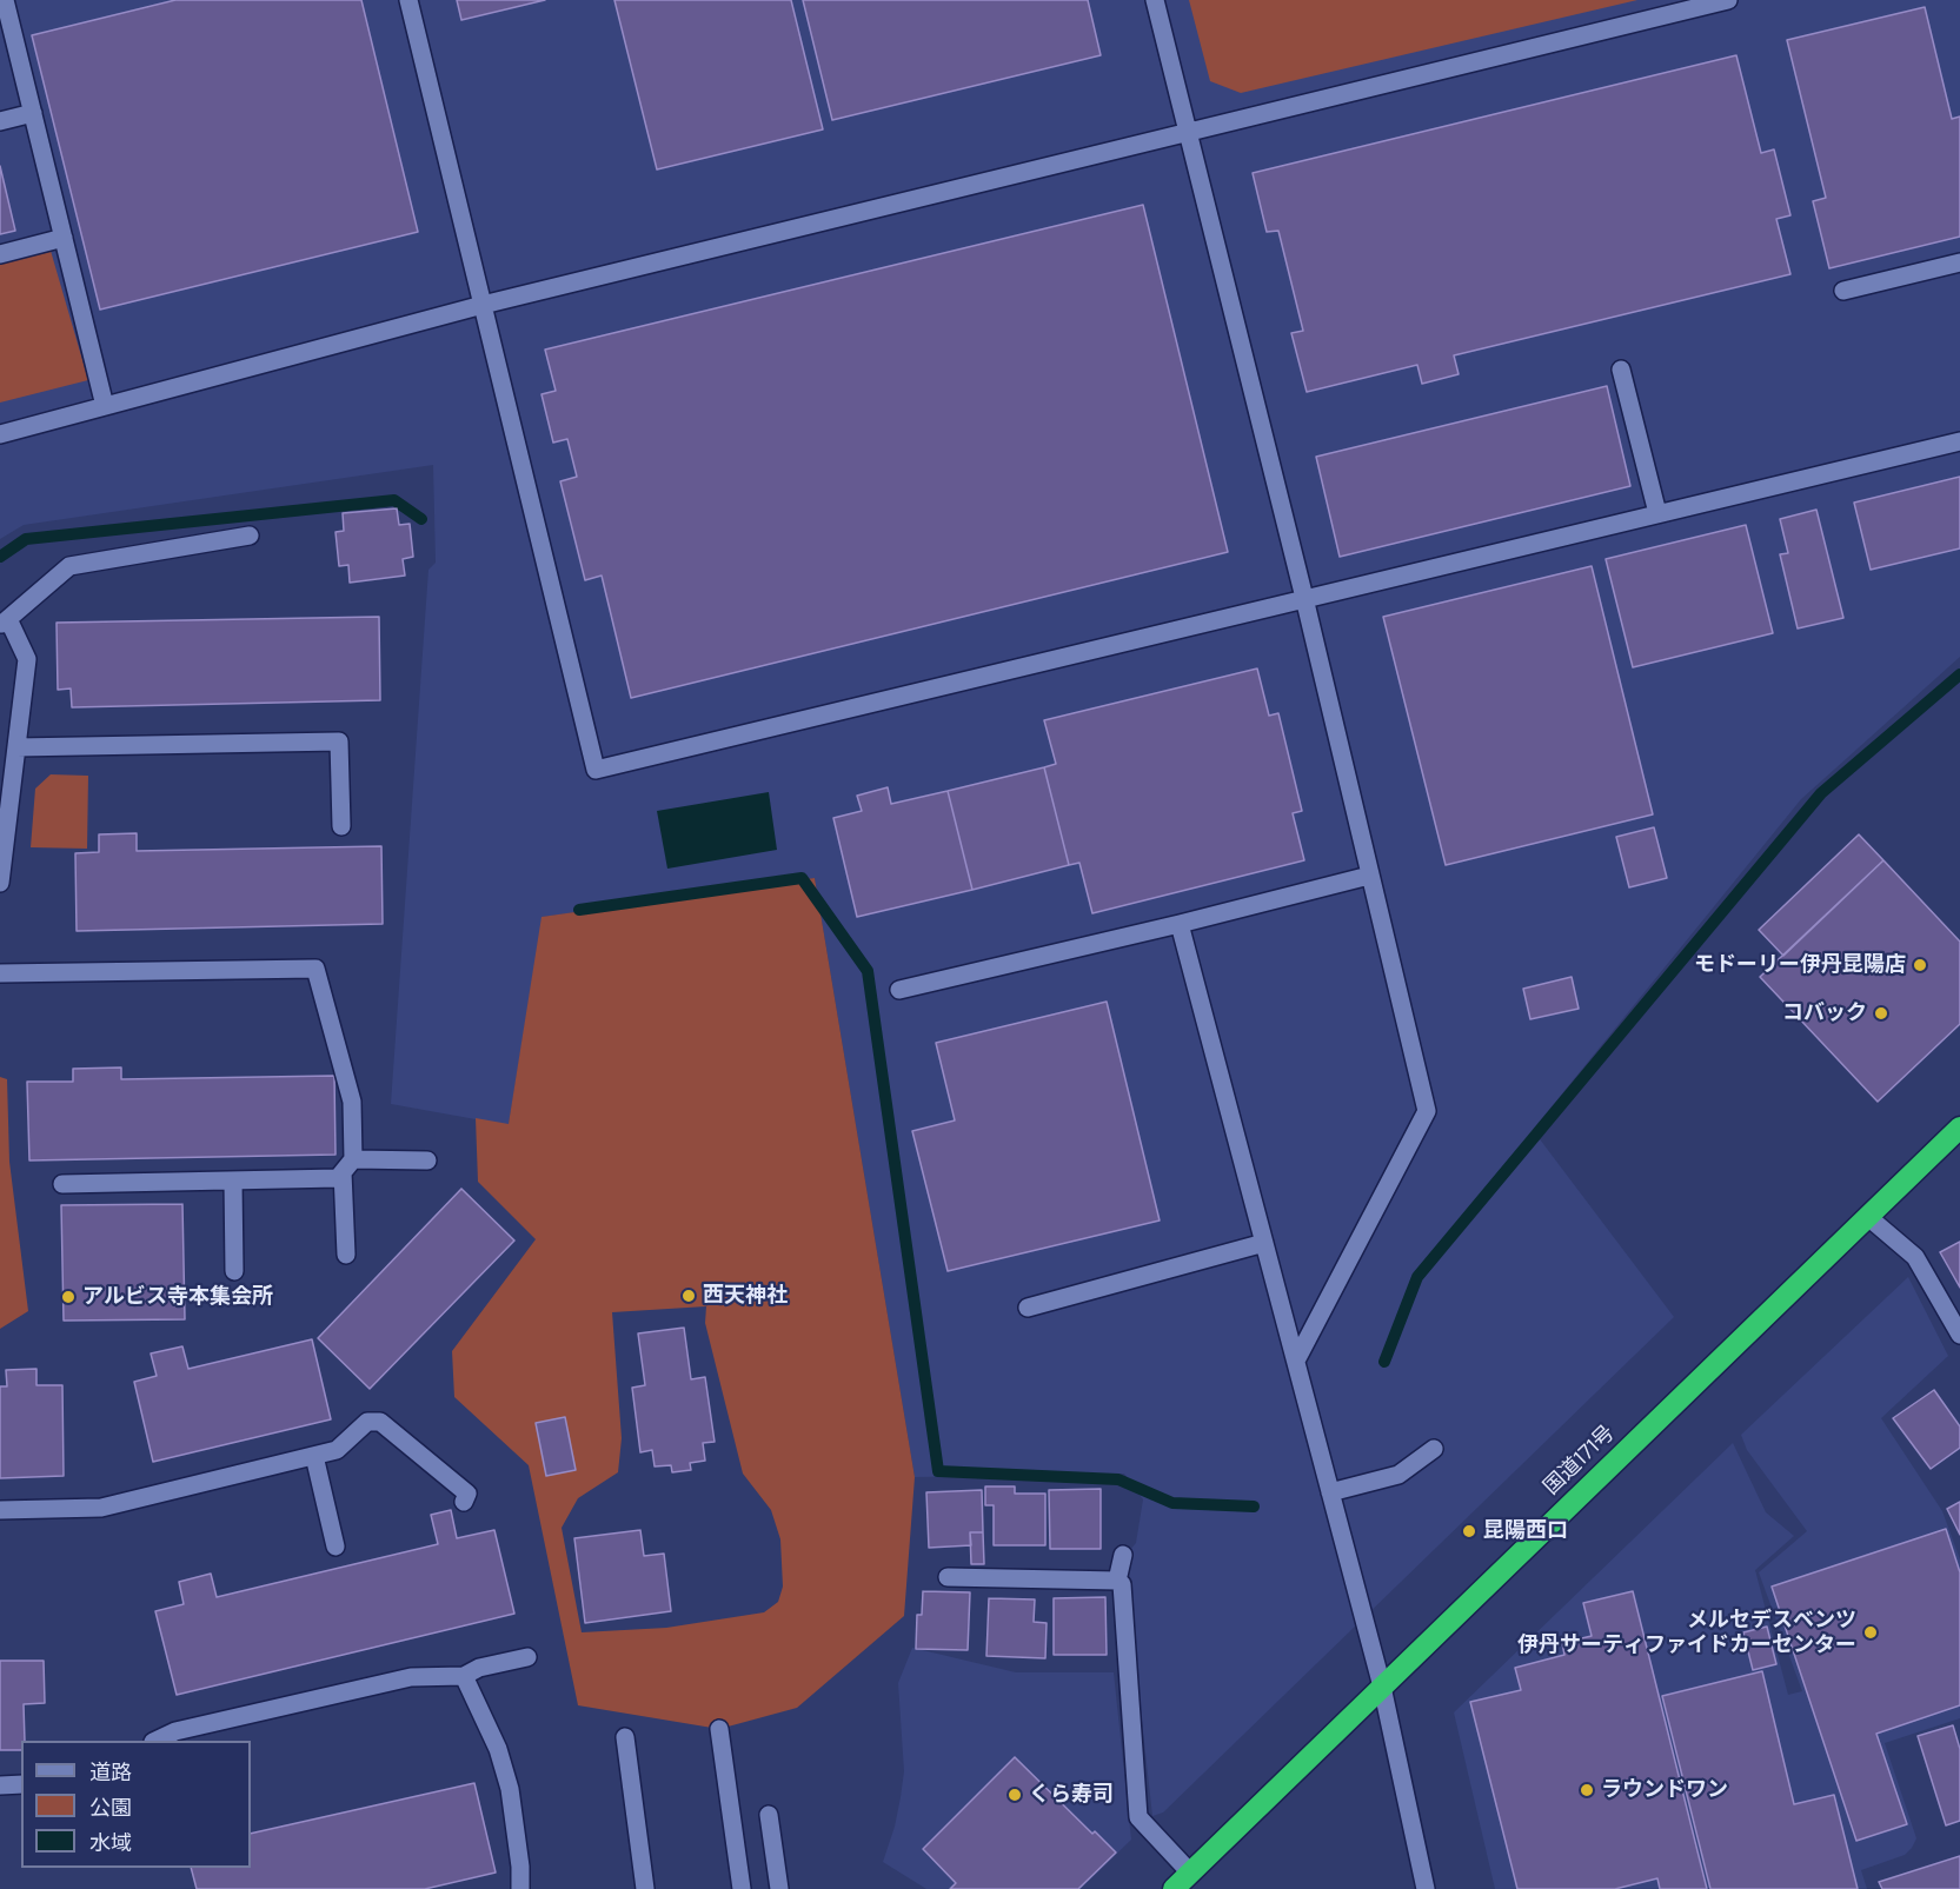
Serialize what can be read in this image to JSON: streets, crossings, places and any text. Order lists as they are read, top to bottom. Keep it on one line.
{"streets":{"highway":["国道171号"]},"places":["モドーリー伊丹昆陽店","コバック","西天神社","アルビス寺本集会所","昆陽西口","メルセデスベンツ 伊丹サーティファイドカーセンター","ラウンドワン","くら寿司"],"legend":["道路","公園","水域"]}
